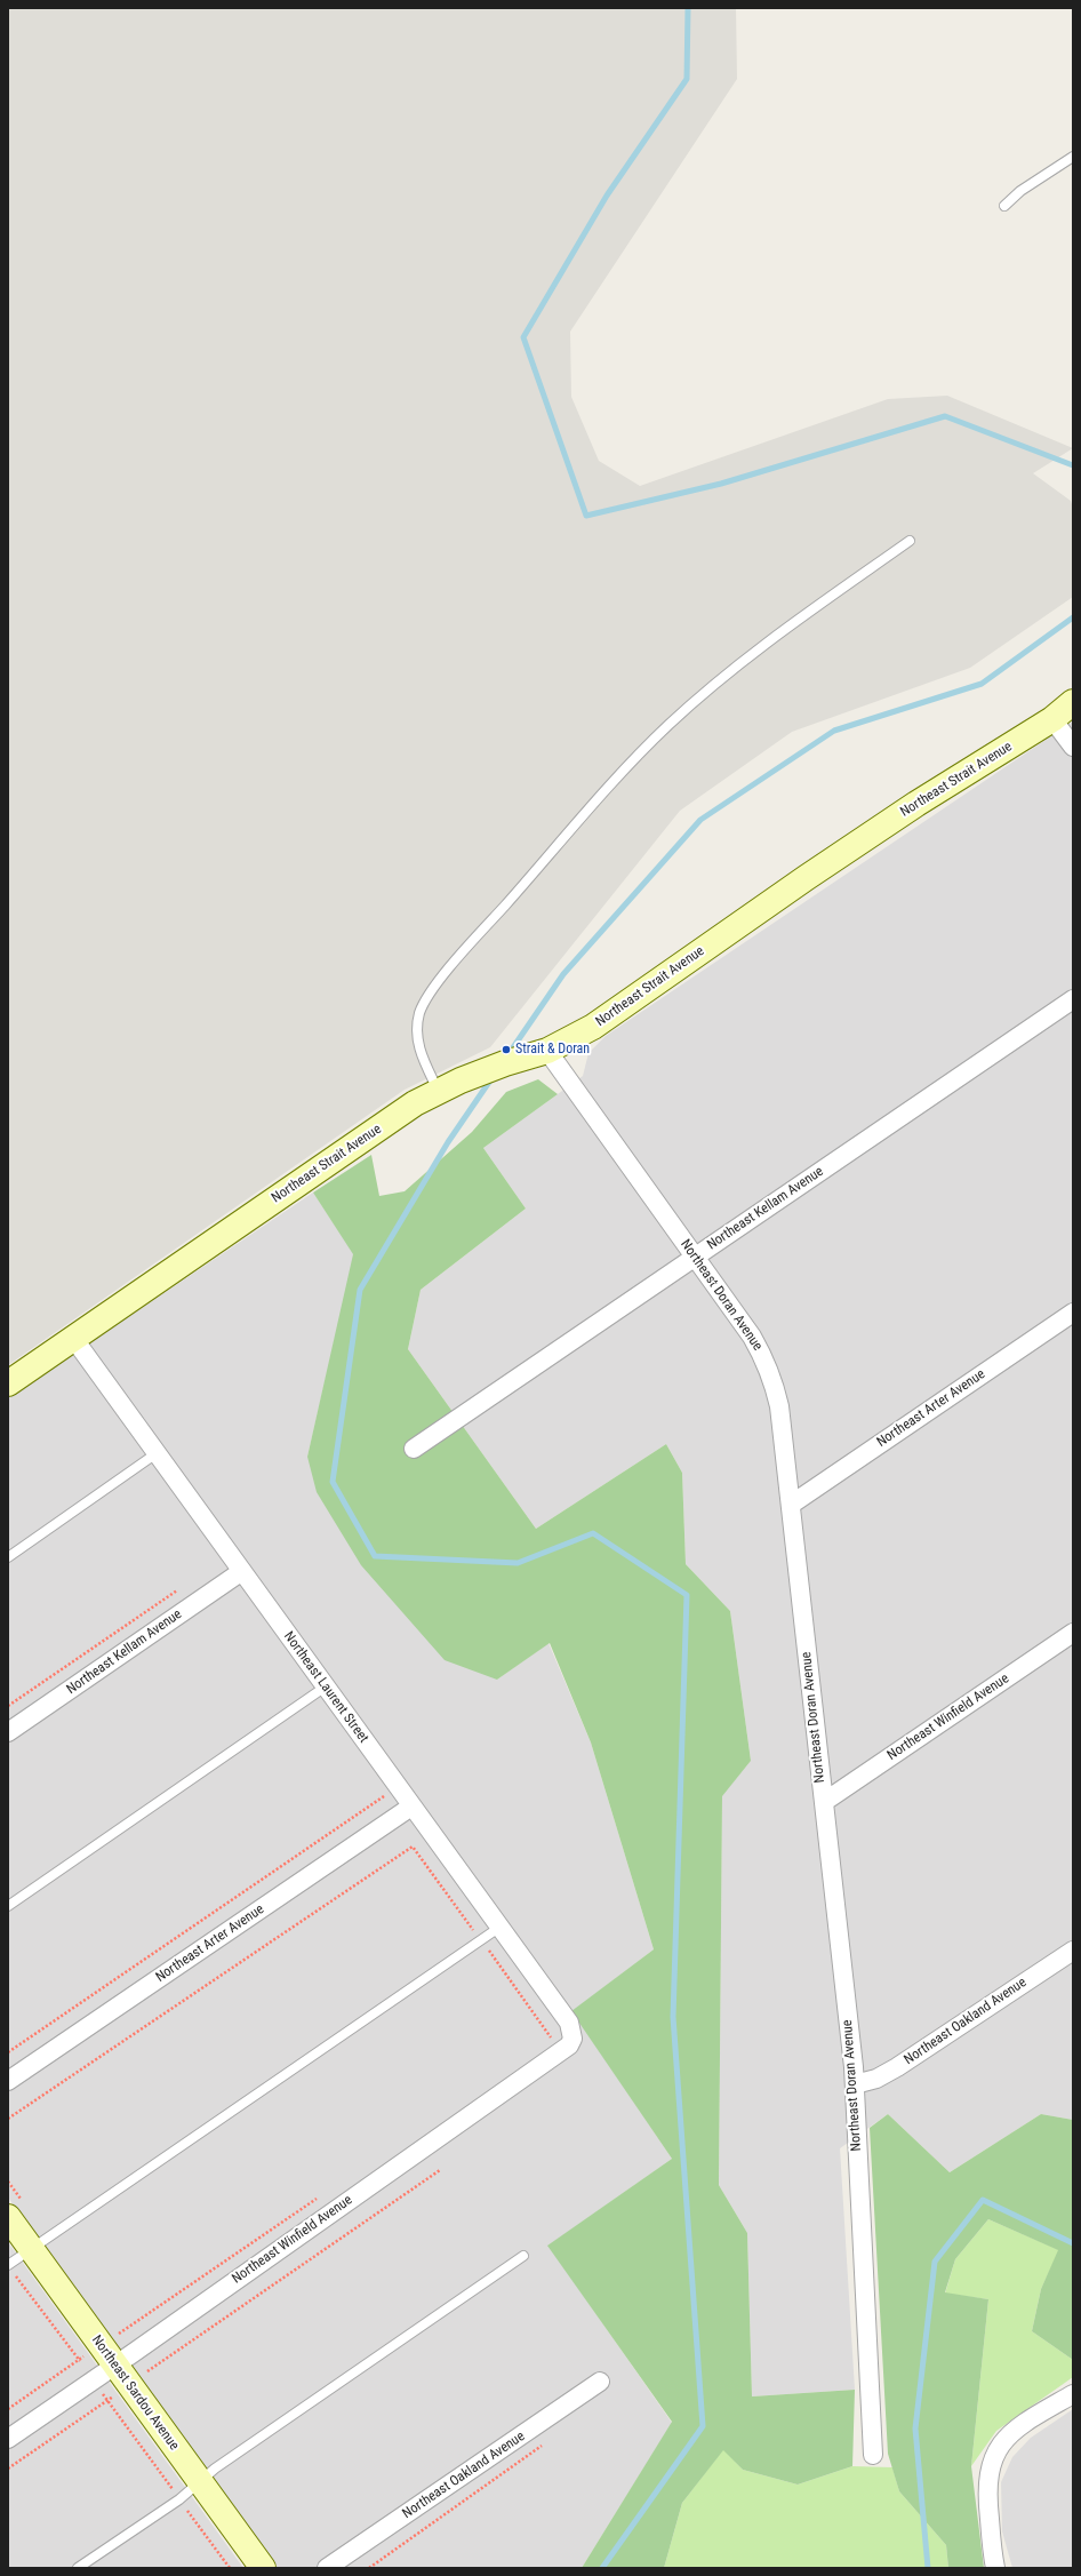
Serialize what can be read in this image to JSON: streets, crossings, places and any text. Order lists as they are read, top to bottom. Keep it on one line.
{"streets":{"main road":["Northeast Strait Avenue","Northeast Sardou Avenue"],"street":["Northeast Kellam Avenue","Northeast Doran Avenue","Northeast Arter Avenue","Northeast Laurent Street","Northeast Winfield Avenue","Northeast Oakland Avenue"]},"crossings":[["Northeast Strait Avenue","Northeast Doran Avenue"],["Northeast Strait Avenue","Northeast Laurent Street"],["Northeast Kellam Avenue","Northeast Doran Avenue"],["Northeast Kellam Avenue","Northeast Laurent Street"],["Northeast Doran Avenue","Northeast Arter Avenue"],["Northeast Doran Avenue","Northeast Winfield Avenue"],["Northeast Doran Avenue","Northeast Oakland Avenue"],["Northeast Arter Avenue","Northeast Laurent Street"],["Northeast Laurent Street","Northeast Winfield Avenue"],["Northeast Winfield Avenue","Northeast Sardou Avenue"]],"places":["Strait & Doran"]}
